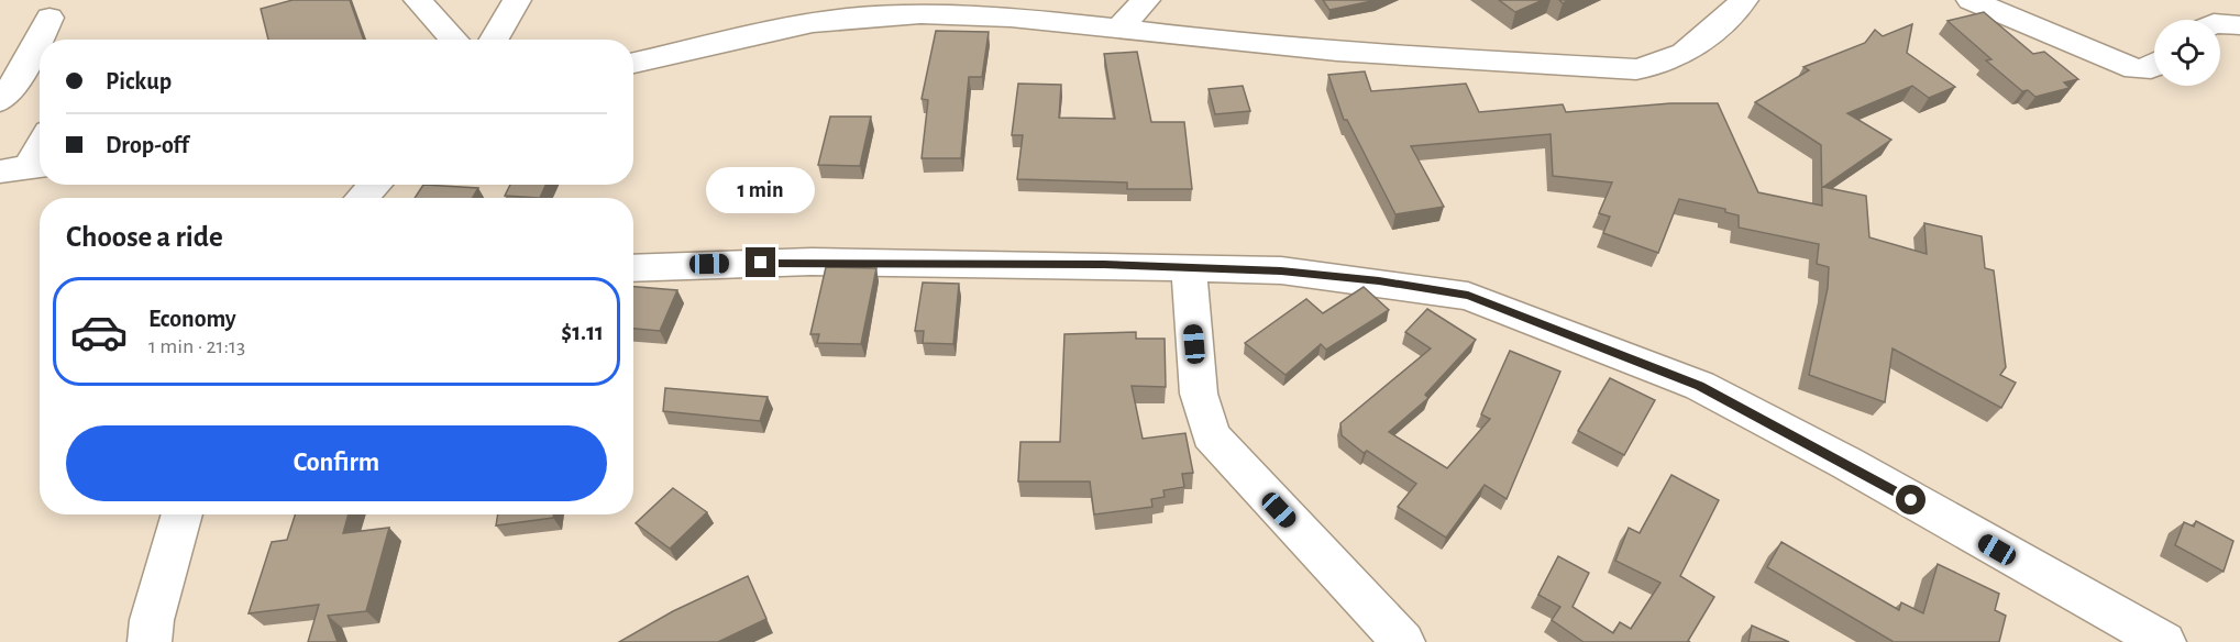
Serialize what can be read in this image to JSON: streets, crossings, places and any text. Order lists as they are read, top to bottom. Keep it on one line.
{"page":{"banner":["Pickup","Drop-off"],"bubble":"1 min","heading":"Choose a ride","list":[{"name":"Economy","note":"1 min · 21:13","value":"$1.11"}],"buttons":"Confirm"}}
